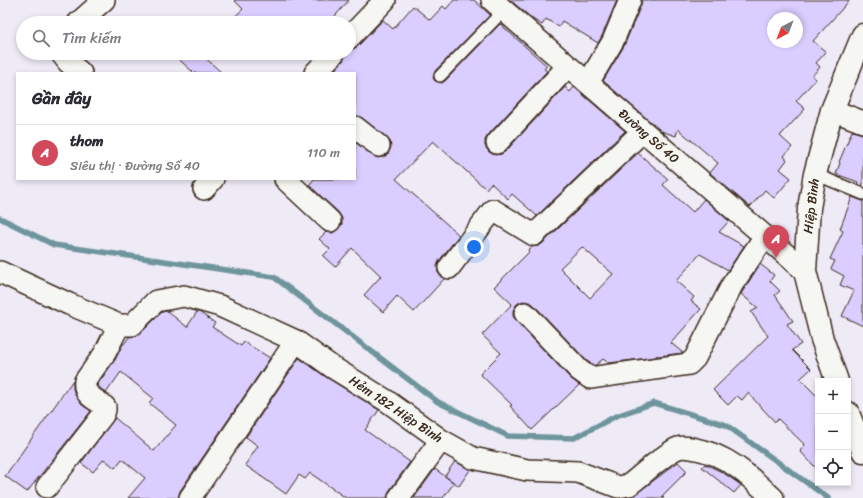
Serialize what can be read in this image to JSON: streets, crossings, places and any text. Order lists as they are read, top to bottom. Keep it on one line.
{"streets":{"main road":["Hiệp Bình"],"street":["Đường Số 40","Hẻm 182 Hiệp Bình"]},"crossings":[["Đường Số 40","Hiệp Bình"]],"north":"bottom left","page":{"search":"Tìm kiếm","heading":"Gần đây","list":[{"mark":"A","name":"thom","note":"Siêu thị · Đường Số 40","value":"110 m"}],"pins":"A","map_buttons":["+","−"]}}
